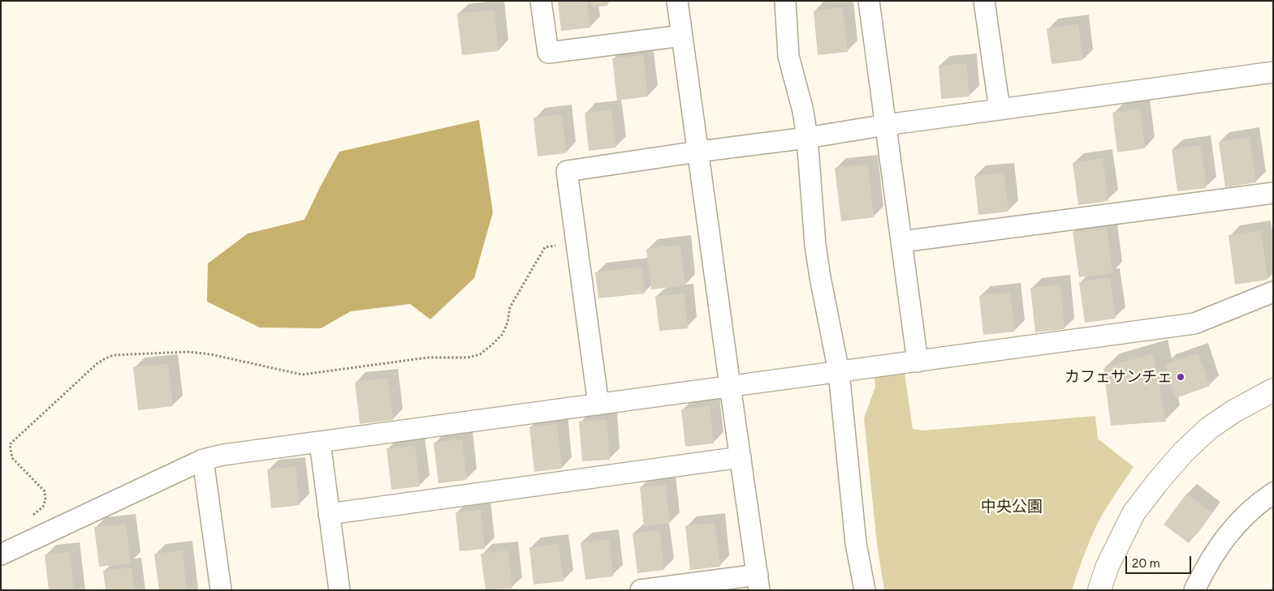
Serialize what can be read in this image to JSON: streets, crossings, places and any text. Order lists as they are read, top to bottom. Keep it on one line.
{"parks":["中央公園"],"places":["カフェサンチェ"],"scale_bar":"20 m"}
